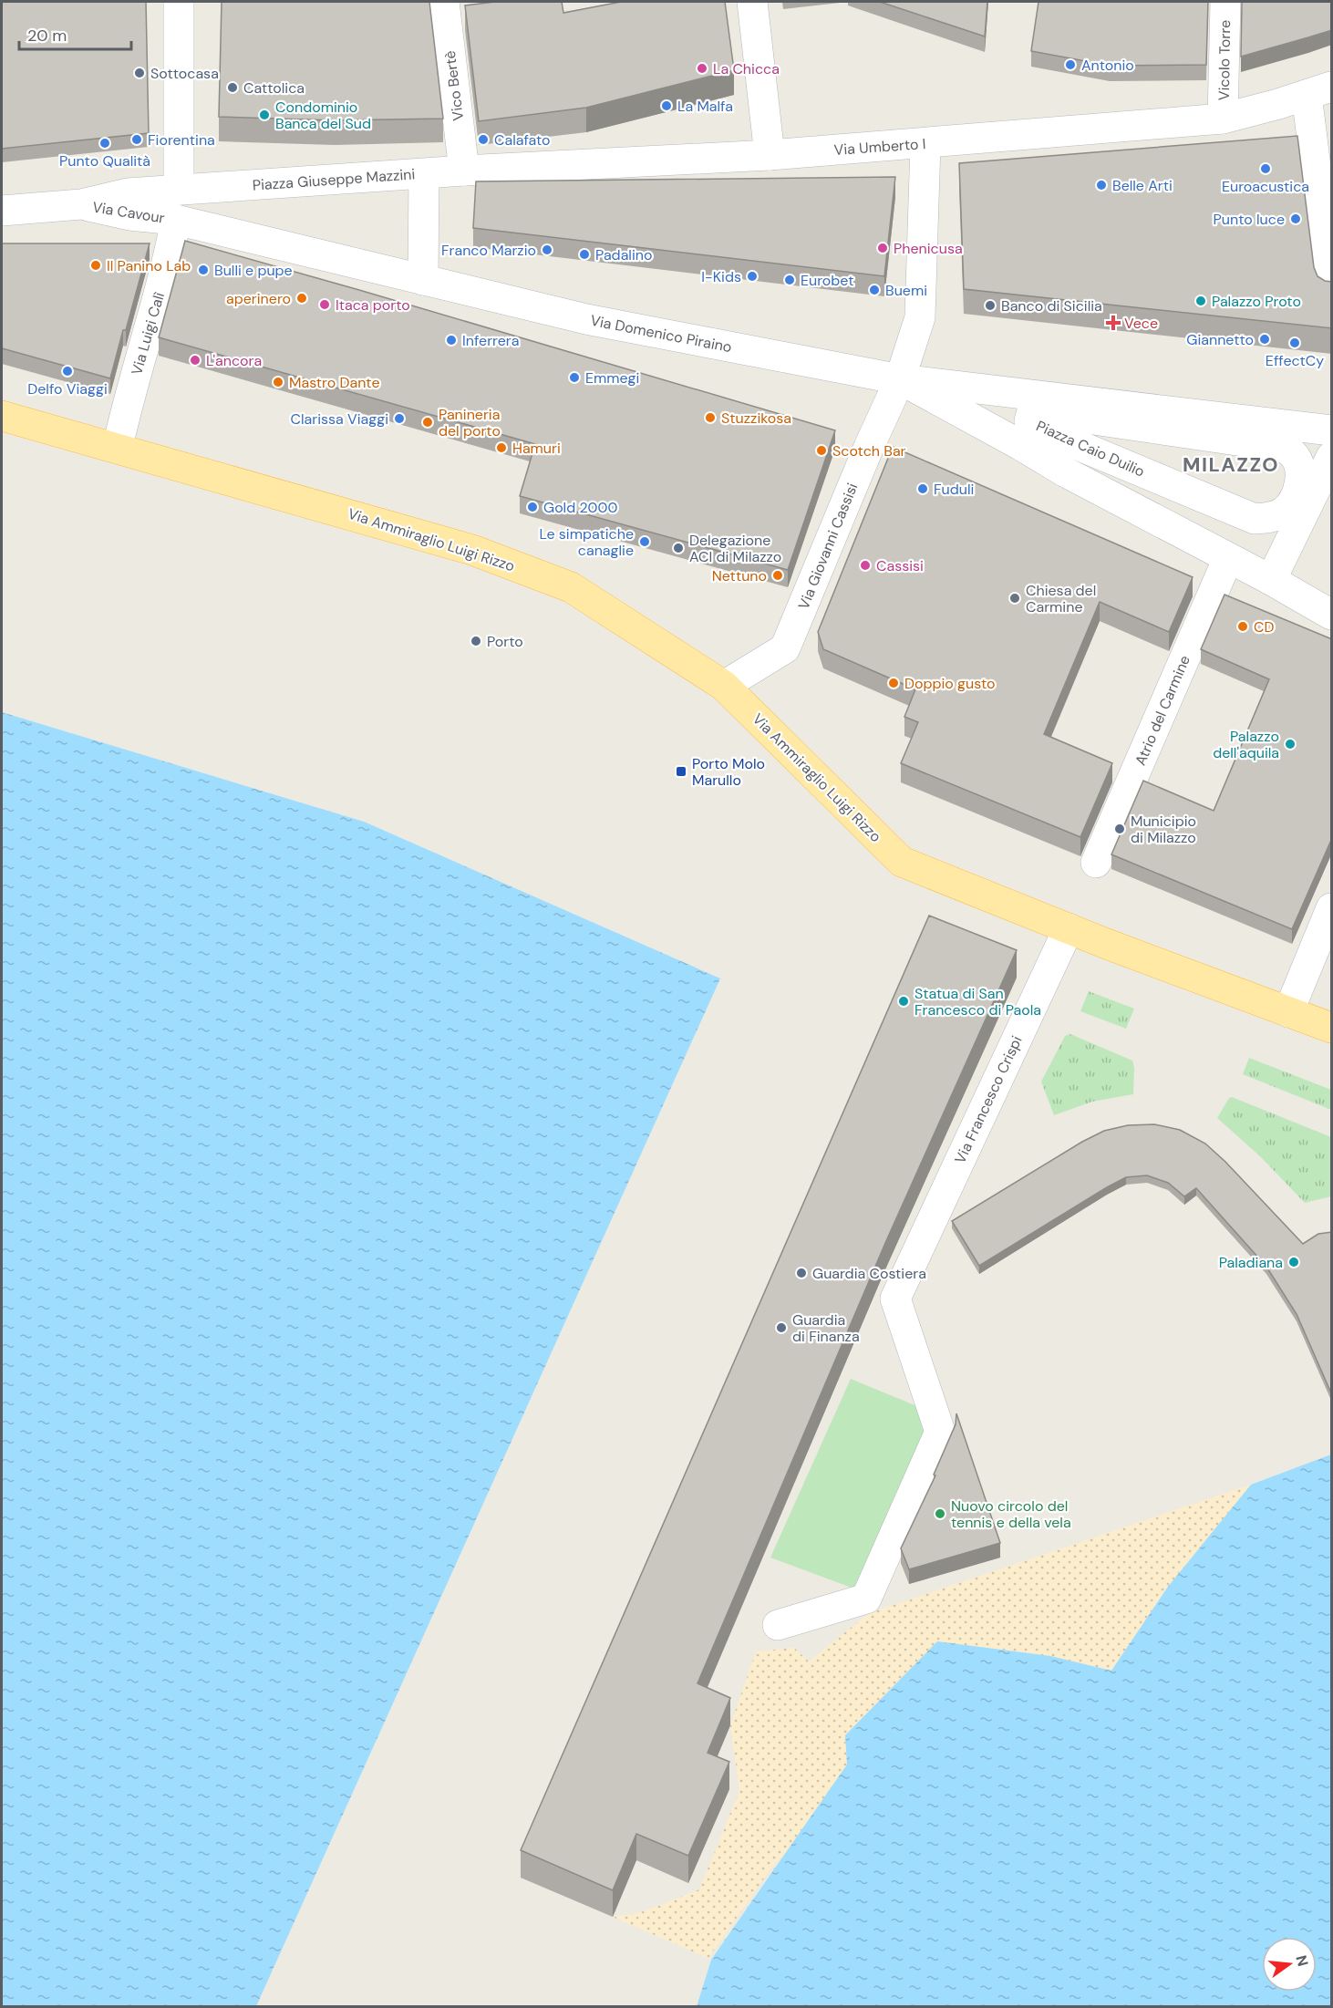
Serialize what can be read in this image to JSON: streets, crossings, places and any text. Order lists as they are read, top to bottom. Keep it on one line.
{"streets":{"main road":["Via Ammiraglio Luigi Rizzo"],"street":["Vicolo Torre","Vico Bertè","Via Umberto I","Piazza Giuseppe Mazzini","Via Cavour","Via Luigi Calì","Via Domenico Piraino","Piazza Caio Duilio","Via Giovanni Cassisi","Atrio del Carmine","Via Francesco Crispi"]},"crossings":[["Vicolo Torre","Via Umberto I"],["Vico Bertè","Via Umberto I"],["Via Umberto I","Piazza Giuseppe Mazzini"],["Via Umberto I","Via Giovanni Cassisi"],["Piazza Giuseppe Mazzini","Via Cavour"],["Piazza Giuseppe Mazzini","Via Domenico Piraino"],["Via Cavour","Via Luigi Calì"],["Via Luigi Calì","Via Ammiraglio Luigi Rizzo"],["Via Domenico Piraino","Piazza Caio Duilio"],["Via Domenico Piraino","Via Giovanni Cassisi"],["Piazza Caio Duilio","Via Giovanni Cassisi"],["Piazza Caio Duilio","Atrio del Carmine"],["Via Ammiraglio Luigi Rizzo","Via Giovanni Cassisi"],["Via Ammiraglio Luigi Rizzo","Via Francesco Crispi"]],"districts":["MILAZZO"],"places":{"other":["Antonio","La Chicca","Sottocasa","Cattolica","La Malfa","Condominio Banca del Sud","Fiorentina","Calafato","Punto Qualità","Euroacustica","Belle Arti","Punto luce","Phenicusa","Franco Marzio","Padalino","Il Panino Lab","Bulli e pupe","I-Kids","Eurobet","Buemi","aperinero","Palazzo Proto","Itaca porto","Banco di Sicilia","Giannetto","Inferrera","EffectCy","L'ancora","Delfo Viaggi","Emmegi","Mastro Dante","Stuzzikosa","Clarissa Viaggi","Panineria del porto","Hamuri","Scotch Bar","Fuduli","Gold 2000","Le simpatiche canaglie","Delegazione ACI di Milazzo","Cassisi","Nettuno","Chiesa del Carmine","CD","Porto","Doppio gusto","Palazzo dell'aquila","Municipio di Milazzo","Statua di San Francesco di Paola","Paladiana","Guardia Costiera","Guardia di Finanza","Nuovo circolo del tennis e della vela"],"health":["Vece"],"transit":["Porto Molo Marullo"]},"scale_bar":"20 m","north":"right"}
